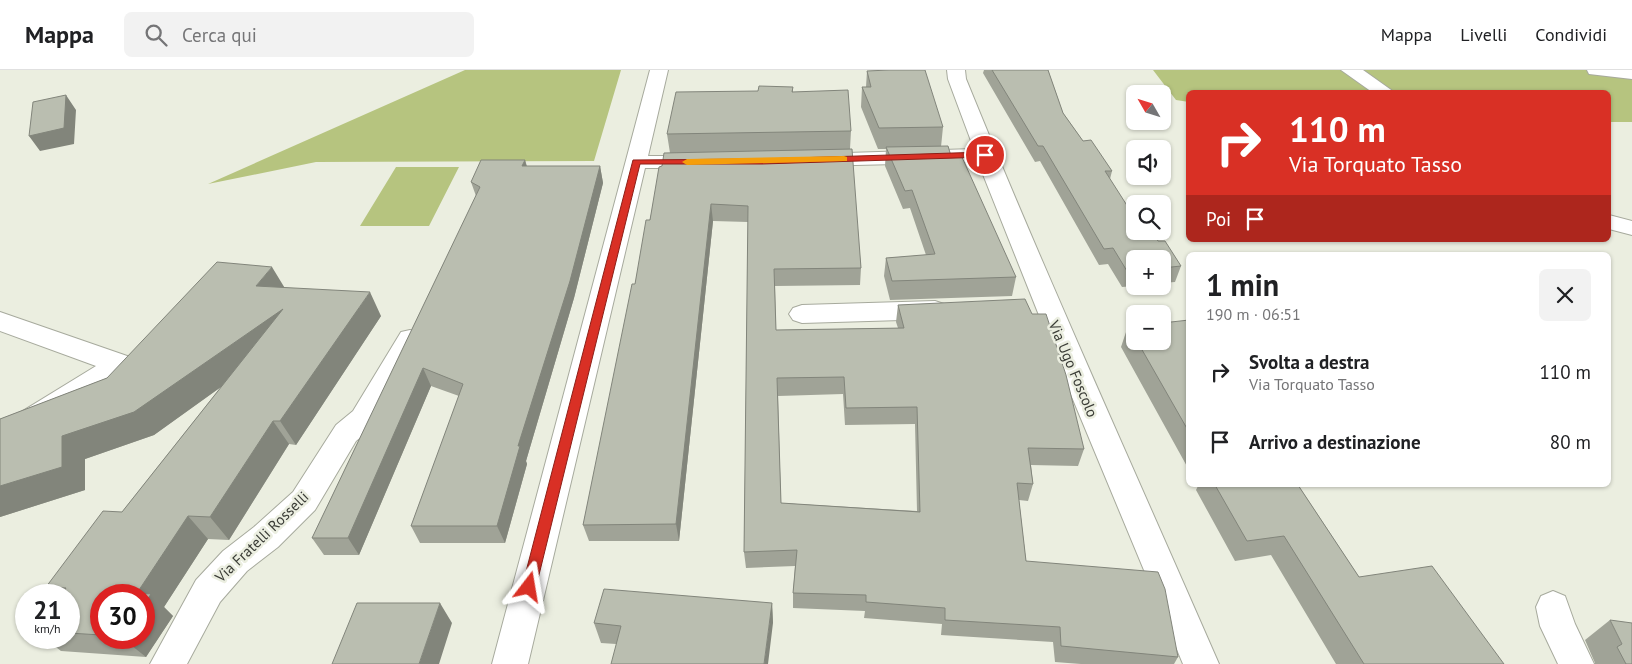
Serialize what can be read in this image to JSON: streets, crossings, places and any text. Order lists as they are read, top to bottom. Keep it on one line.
{"streets":{"street":["Via Ugo Foscolo","Via Fratelli Rosselli"]},"north":"top left","page":{"header":"Mappa","search":"Cerca qui","nav":["Mappa","Livelli","Condividi"],"map_buttons":["+","−"],"turn":["110 m","Via Torquato Tasso"],"then":"Poi","heading":["1 min","190 m · 06:51"],"list":[{"name":"Svolta a destra","note":"Via Torquato Tasso","value":"110 m"},{"name":"Arrivo a destinazione","value":"80 m"}],"speed":"21 km/h","limit":"30"}}
